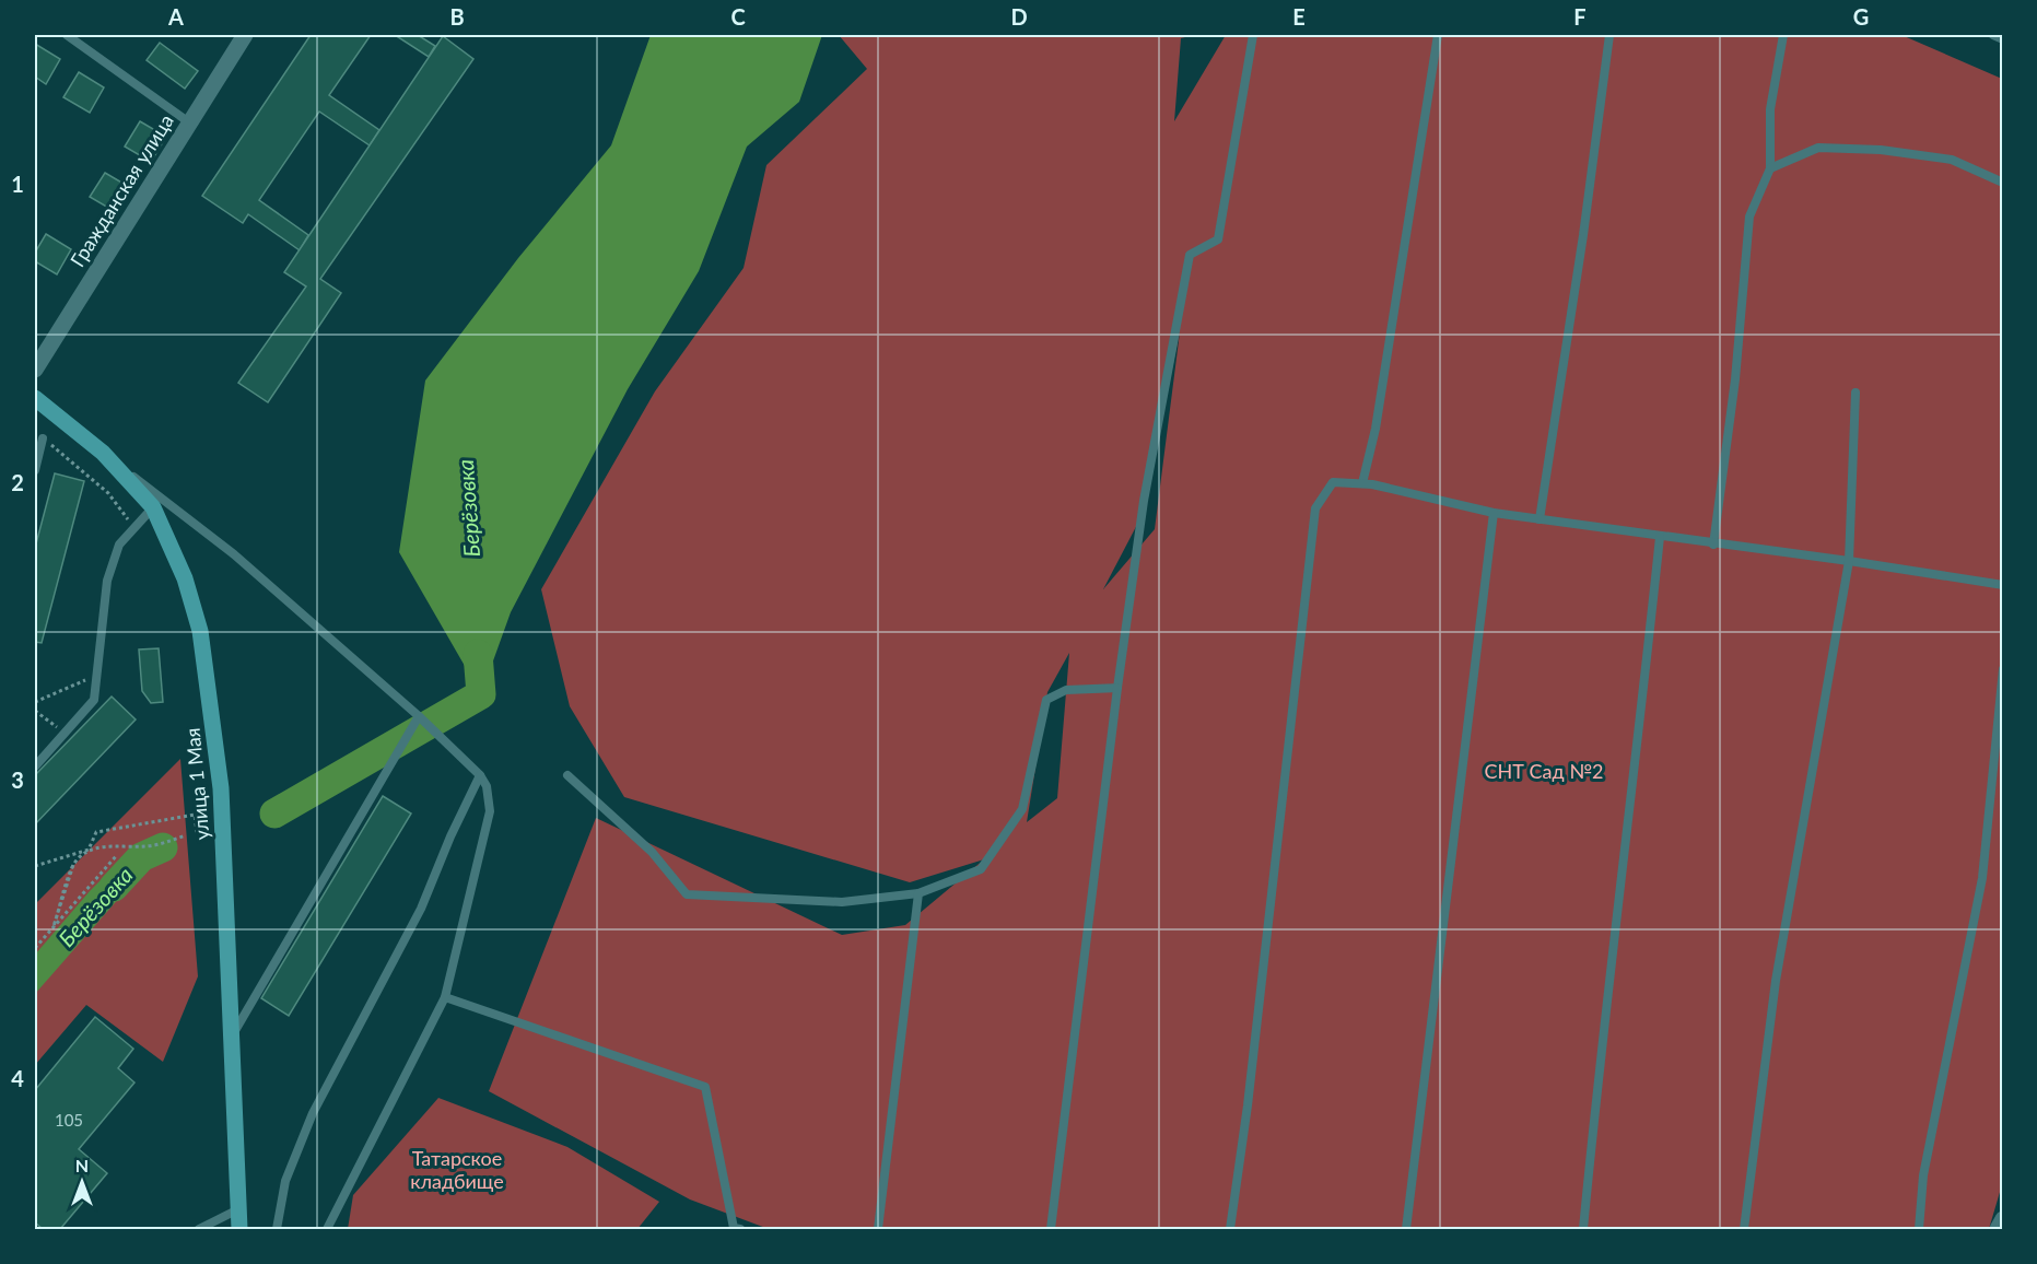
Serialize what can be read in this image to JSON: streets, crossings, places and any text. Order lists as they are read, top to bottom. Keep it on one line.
{"streets":{"main road":["улица 1 Мая"],"street":["Гражданская улица"]},"water":["Берёзовка"],"parks":["СНТ Сад №2","Татарское кладбище"],"house_numbers":["105"],"north":"top","grid":{"columns":["A","B","C","D","E","F","G"],"rows":["1","2","3","4"]}}
